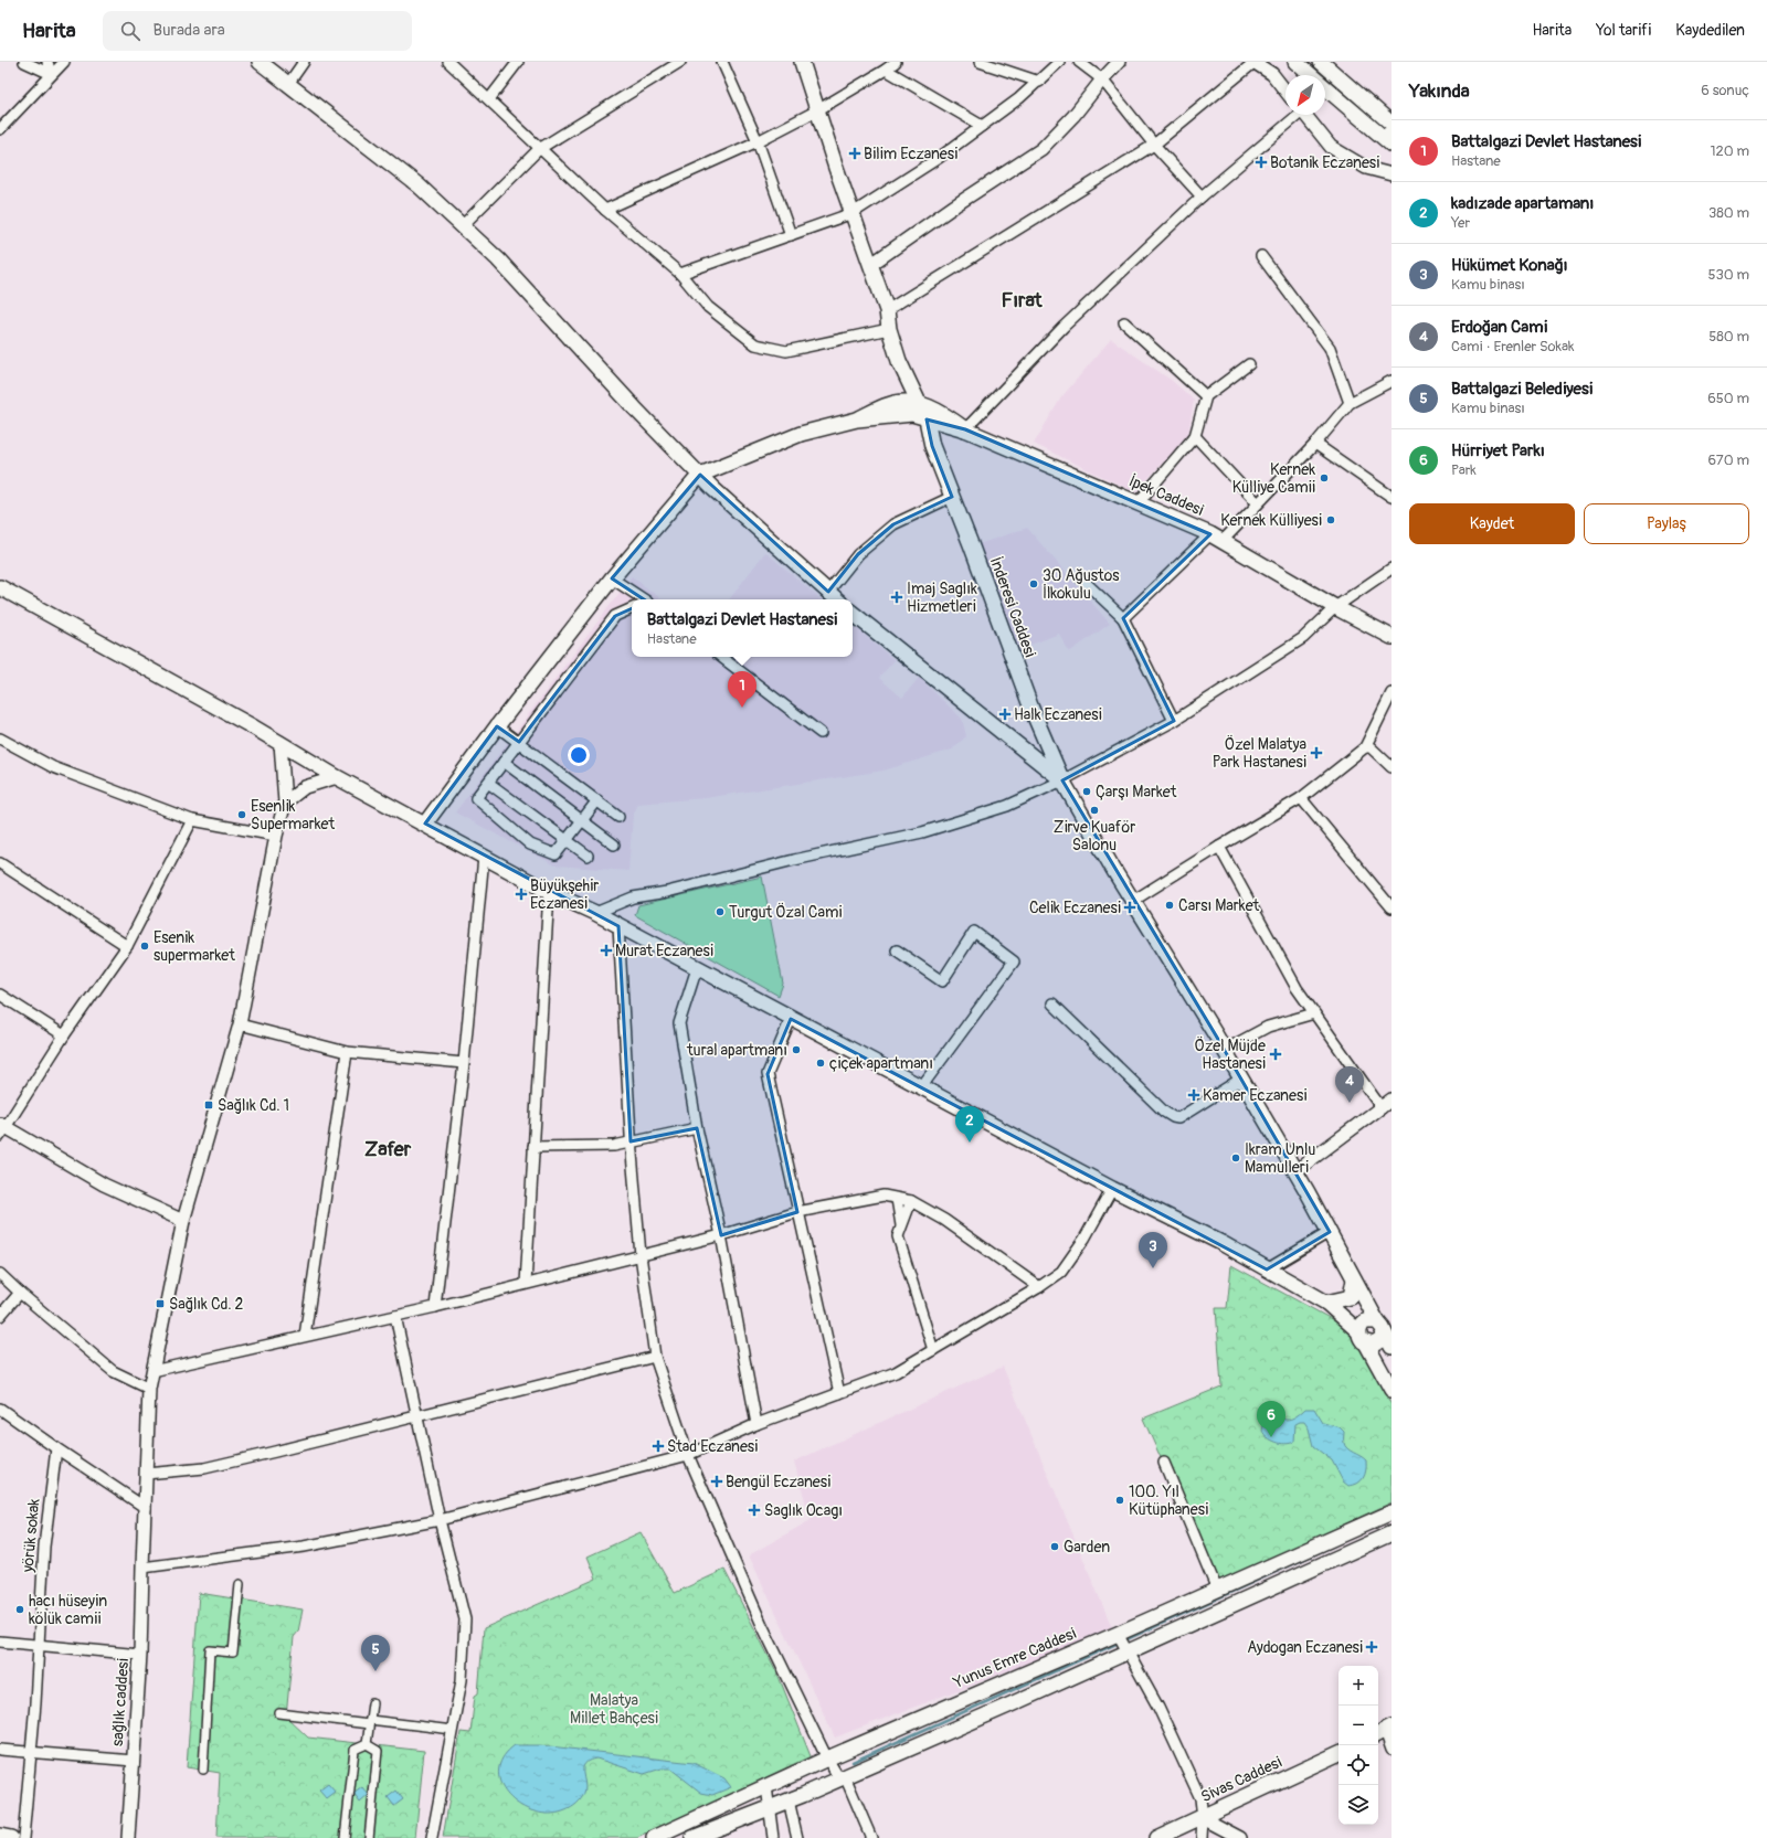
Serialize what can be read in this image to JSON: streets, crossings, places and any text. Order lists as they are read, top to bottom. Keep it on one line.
{"streets":{"main road":["İpek Caddesi","İnderesi Caddesi","Yunus Emre Caddesi","Sivas Caddesi"],"street":["yörük sokak","sağlık caddesi"]},"districts":["Fırat","Zafer"],"parks":["Malatya Millet Bahçesi"],"places":{"health":["Bilim Eczanesi","Botanik Eczanesi","Imaj Saglık Hizmetleri","Halk Eczanesi","Özel Malatya Park Hastanesi","Büyükşehir Eczanesi","Celik Eczanesi","Murat Eczanesi","Özel Müjde Hastanesi","Kamer Eczanesi","Stad Eczanesi","Bengül Eczanesi","Saglık Ocagı","Aydogan Eczanesi"],"other":["Kernek Külliye Camii","Kernek Külliyesi","30 Ağustos İlkokulu","Çarşı Market","Zirve Kuaför Salonu","Esenlik Supermarket","Carsı Market","Turgut Özal Cami","Esenik supermarket","tural apartmanı","çiçek apartmanı","Ikram Unlu Mamulleri","100. Yıl Kütüphanesi","Garden","hacı hüseyin kölük camii"],"transit":["Sağlık Cd. 1","Sağlık Cd. 2"]},"north":"bottom left","page":{"header":"Harita","search":"Burada ara","nav":["Harita","Yol tarifi","Kaydedilen"],"heading":["Yakında","6 sonuç"],"list":[{"mark":"1","name":"Battalgazi Devlet Hastanesi","note":"Hastane","value":"120 m"},{"mark":"2","name":"kadızade apartamanı","note":"Yer","value":"380 m"},{"mark":"3","name":"Hükümet Konağı","note":"Kamu binası","value":"530 m"},{"mark":"4","name":"Erdoğan Cami","note":"Cami · Erenler Sokak","value":"580 m"},{"mark":"5","name":"Battalgazi Belediyesi","note":"Kamu binası","value":"650 m"},{"mark":"6","name":"Hürriyet Parkı","note":"Park","value":"670 m"}],"buttons":["Kaydet","Paylaş"],"popup":["Battalgazi Devlet Hastanesi","Hastane"],"pins":["1","4","2","3","6","5"],"map_buttons":["+","−"]}}
